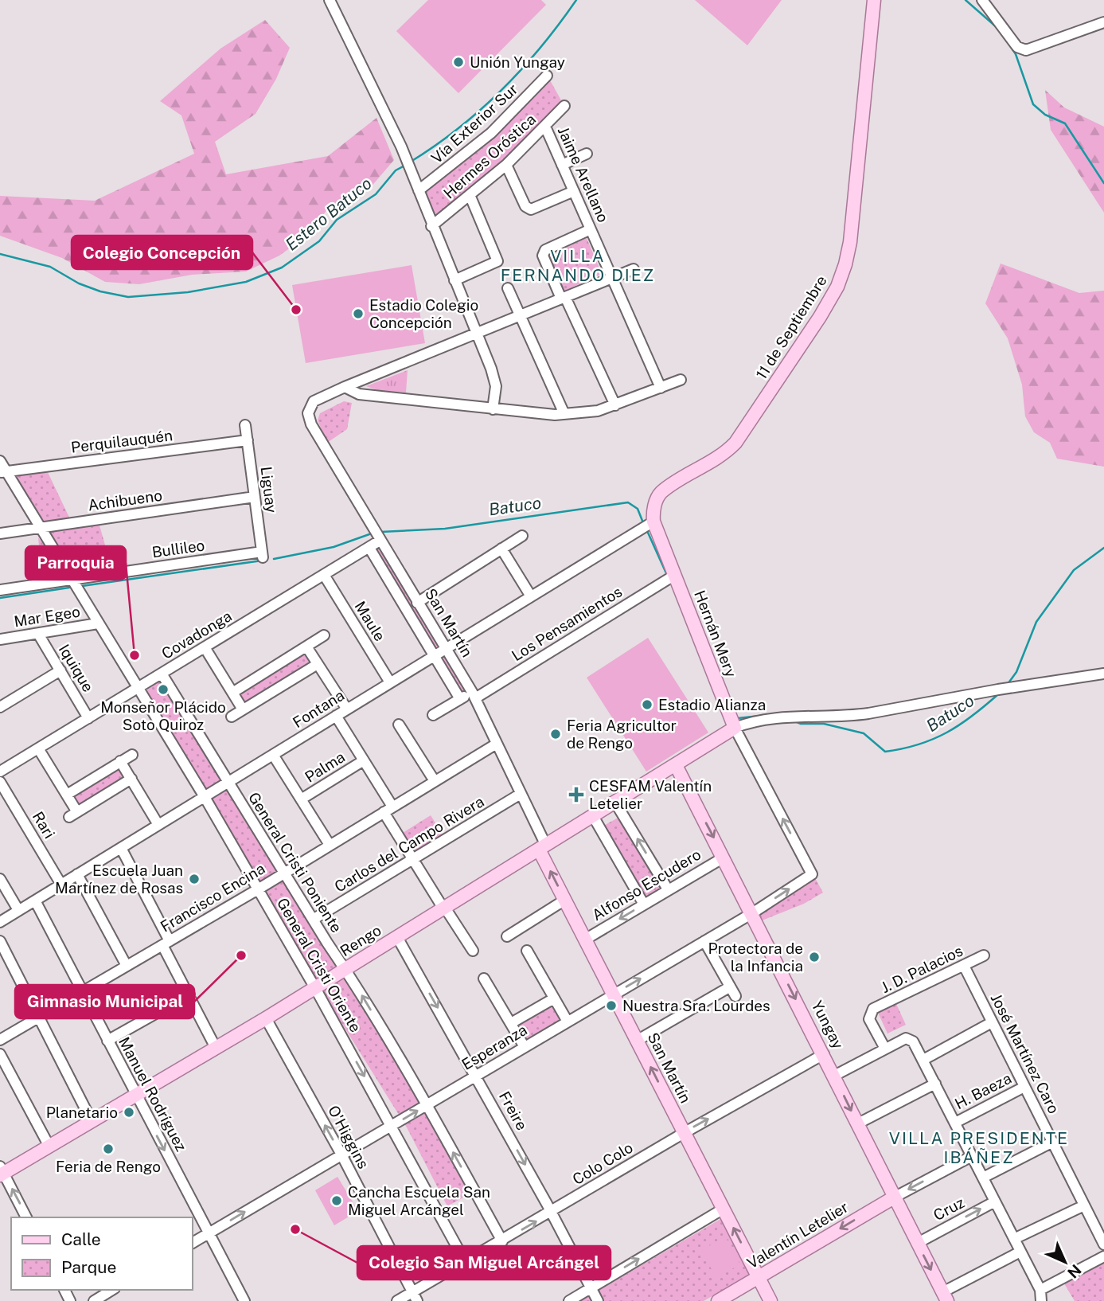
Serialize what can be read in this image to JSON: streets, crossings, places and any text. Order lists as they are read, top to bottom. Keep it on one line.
{"streets":{"main road":["11 de Septiembre","San Martín","Hernán Mery","Rengo","Yungay","Valentín Letelier"],"street":["Vía Exterior Sur","Hermes Oróstica","Jaime Arellano","Perquilauquén","Liguay","Achibueno","Bullileo","Mar Egeo","Maule","Los Pensamientos","Covadonga","Iquique","Fontana","Palma","Rari","Carlos del Campo Rivera","General Cristi Poniente","Alfonso Escudero","Francisco Encina","General Cristi Oriente","J. D. Palacios","Esperanza","José Martínez Caro","H. Baeza","Manuel Rodríguez","Freire","O'Higgins","Colo Colo","Cruz"]},"crossings":[["Hermes Oróstica","Jaime Arellano"],["11 de Septiembre","Hernán Mery"],["11 de Septiembre","Fontana"],["Perquilauquén","Liguay"],["Perquilauquén","General Cristi Oriente"],["Liguay","Achibueno"],["Liguay","Bullileo"],["Achibueno","General Cristi Oriente"],["Bullileo","General Cristi Oriente"],["Mar Egeo","Iquique"],["Mar Egeo","General Cristi Oriente"],["Maule","Covadonga"],["Maule","Fontana"],["San Martín","Los Pensamientos"],["San Martín","Covadonga"],["San Martín","Fontana"],["San Martín","Carlos del Campo Rivera"],["San Martín","Alfonso Escudero"],["San Martín","Francisco Encina"],["San Martín","Rengo"],["San Martín","Esperanza"],["San Martín","Colo Colo"],["San Martín","Valentín Letelier"],["Los Pensamientos","Hernán Mery"],["Hernán Mery","Fontana"],["Hernán Mery","Rengo"],["Hernán Mery","Esperanza"],["Covadonga","Iquique"],["Covadonga","General Cristi Poniente"],["Covadonga","General Cristi Oriente"],["Fontana","Rari"],["Fontana","General Cristi Poniente"],["Fontana","General Cristi Oriente"],["Fontana","Manuel Rodríguez"],["Carlos del Campo Rivera","General Cristi Poniente"],["General Cristi Poniente","Francisco Encina"],["General Cristi Poniente","Rengo"],["General Cristi Poniente","Esperanza"],["General Cristi Poniente","Colo Colo"],["Alfonso Escudero","Yungay"],["Francisco Encina","General Cristi Oriente"],["Francisco Encina","Manuel Rodríguez"],["Rengo","General Cristi Oriente"],["Rengo","Yungay"],["Rengo","Manuel Rodríguez"],["Rengo","Freire"],["Rengo","O'Higgins"],["General Cristi Oriente","Esperanza"],["General Cristi Oriente","Colo Colo"],["J. D. Palacios","José Martínez Caro"],["Yungay","Esperanza"],["Yungay","Colo Colo"],["Yungay","Cruz"],["Yungay","Valentín Letelier"],["Esperanza","Manuel Rodríguez"],["Esperanza","Freire"],["Esperanza","O'Higgins"],["José Martínez Caro","H. Baeza"],["Freire","Colo Colo"],["O'Higgins","Colo Colo"]],"one_way":["Hernán Mery","General Cristi Poniente","Alfonso Escudero","Yungay","Esperanza","O'Higgins","Colo Colo","Valentín Letelier"],"districts":["VILLA FERNANDO DIEZ","VILLA PRESIDENTE IBÁÑEZ"],"water":["Estero Batuco","Batuco"],"places":{"other":["Unión Yungay","Colegio Concepción","Estadio Colegio Concepción","Parroquia","Monseñor Plácido Soto Quiroz","Estadio Alianza","Feria Agricultor de Rengo","Escuela Juan Martínez de Rosas","Gimnasio Municipal","Protectora de la Infancia","Nuestra Sra. Lourdes","Planetario","Feria de Rengo","Cancha Escuela San Miguel Arcángel","Colegio San Miguel Arcángel"],"health":["CESFAM Valentín Letelier"]},"legend":["Calle","Parque"],"north":"bottom right"}
